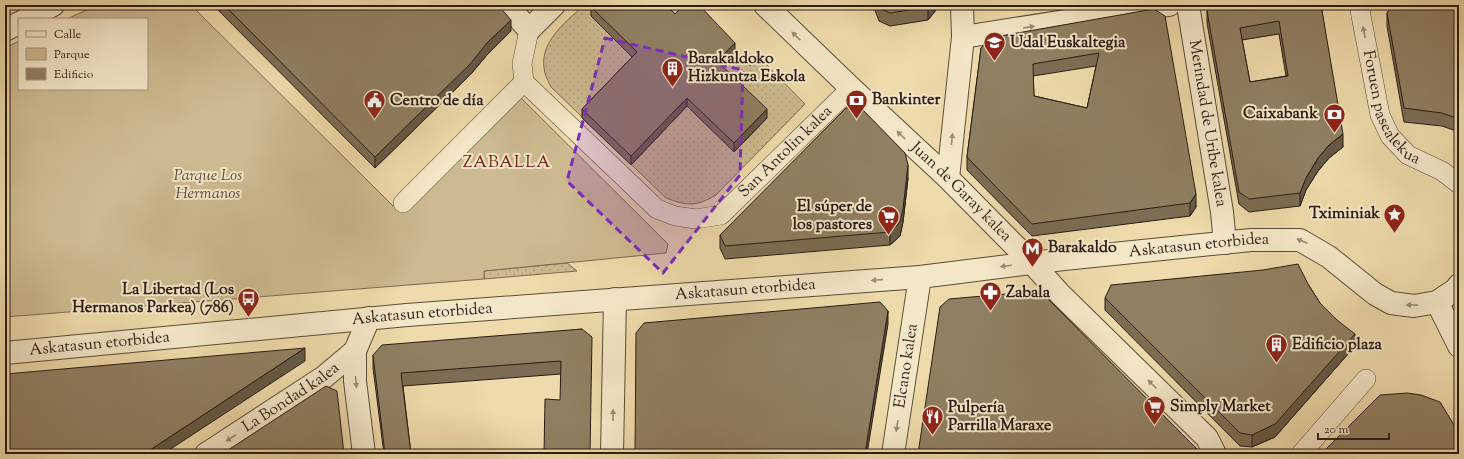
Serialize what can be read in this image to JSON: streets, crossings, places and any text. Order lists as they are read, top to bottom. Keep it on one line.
{"streets":{"street":["Foruen pasealekua","Merindad de Uribe kalea","San Antolin kalea","Juan de Garay kalea","Askatasun etorbidea","Elcano kalea","La Bondad kalea"]},"crossings":[["Merindad de Uribe kalea","Askatasun etorbidea"],["San Antolin kalea","Juan de Garay kalea"],["Juan de Garay kalea","Askatasun etorbidea"],["Askatasun etorbidea","Elcano kalea"]],"one_way":["Foruen pasealekua","Juan de Garay kalea","Askatasun etorbidea","Elcano kalea","La Bondad kalea"],"districts":["ZABALLA"],"parks":["Parque Los Hermanos"],"places":{"school or university":["Udal Euskaltegia"],"building":["Barakaldoko Hizkuntza Eskola","Edificio plaza"],"bank":["Bankinter","Caixabank"],"public building":["Centro de día"],"place":["Tximiniak"],"supermarket":["El súper de los pastores","Simply Market"],"metro station":["Barakaldo"],"pharmacy":["Zabala"],"bus stop":["La Libertad (Los Hermanos Parkea) (786)"],"restaurant":["Pulpería Parrilla Maraxe"]},"legend":["Calle","Parque","Edificio"],"scale_bar":"20 m"}
